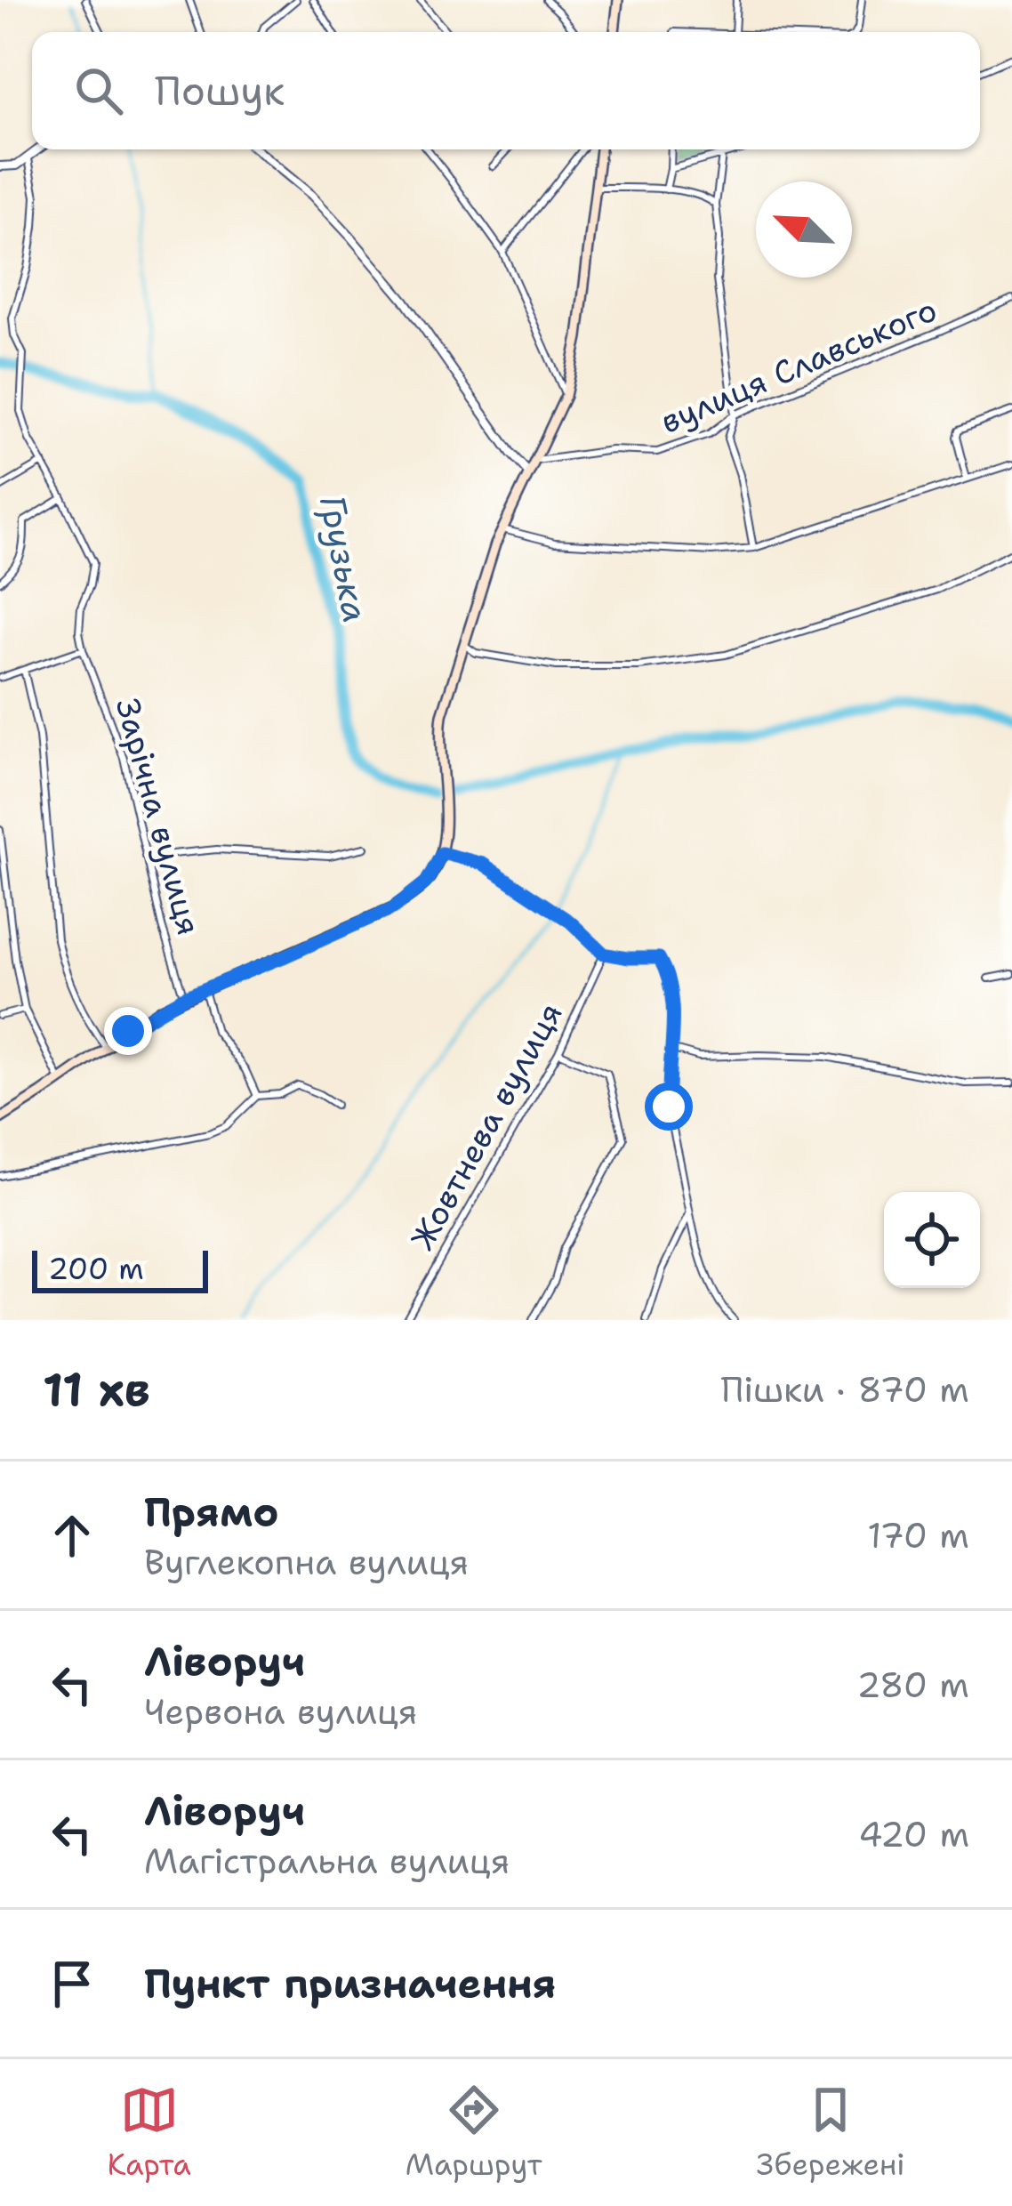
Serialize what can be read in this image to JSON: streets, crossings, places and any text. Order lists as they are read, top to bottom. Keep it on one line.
{"streets":{"street":["вулиця Славського","Зарічна вулиця","Жовтнева вулиця"]},"water":["Грузька"],"scale_bar":"200 m","north":"top left","page":{"search":"Пошук","scale":"200 m","heading":["11 хв","Пішки · 870 m"],"list":[["Прямо","Вуглекопна вулиця","170 m"],["Ліворуч","Червона вулиця","280 m"],["Ліворуч","Магістральна вулиця","420 m"],"Пункт призначення"],"nav":["Карта","Маршрут","Збережені"]}}
